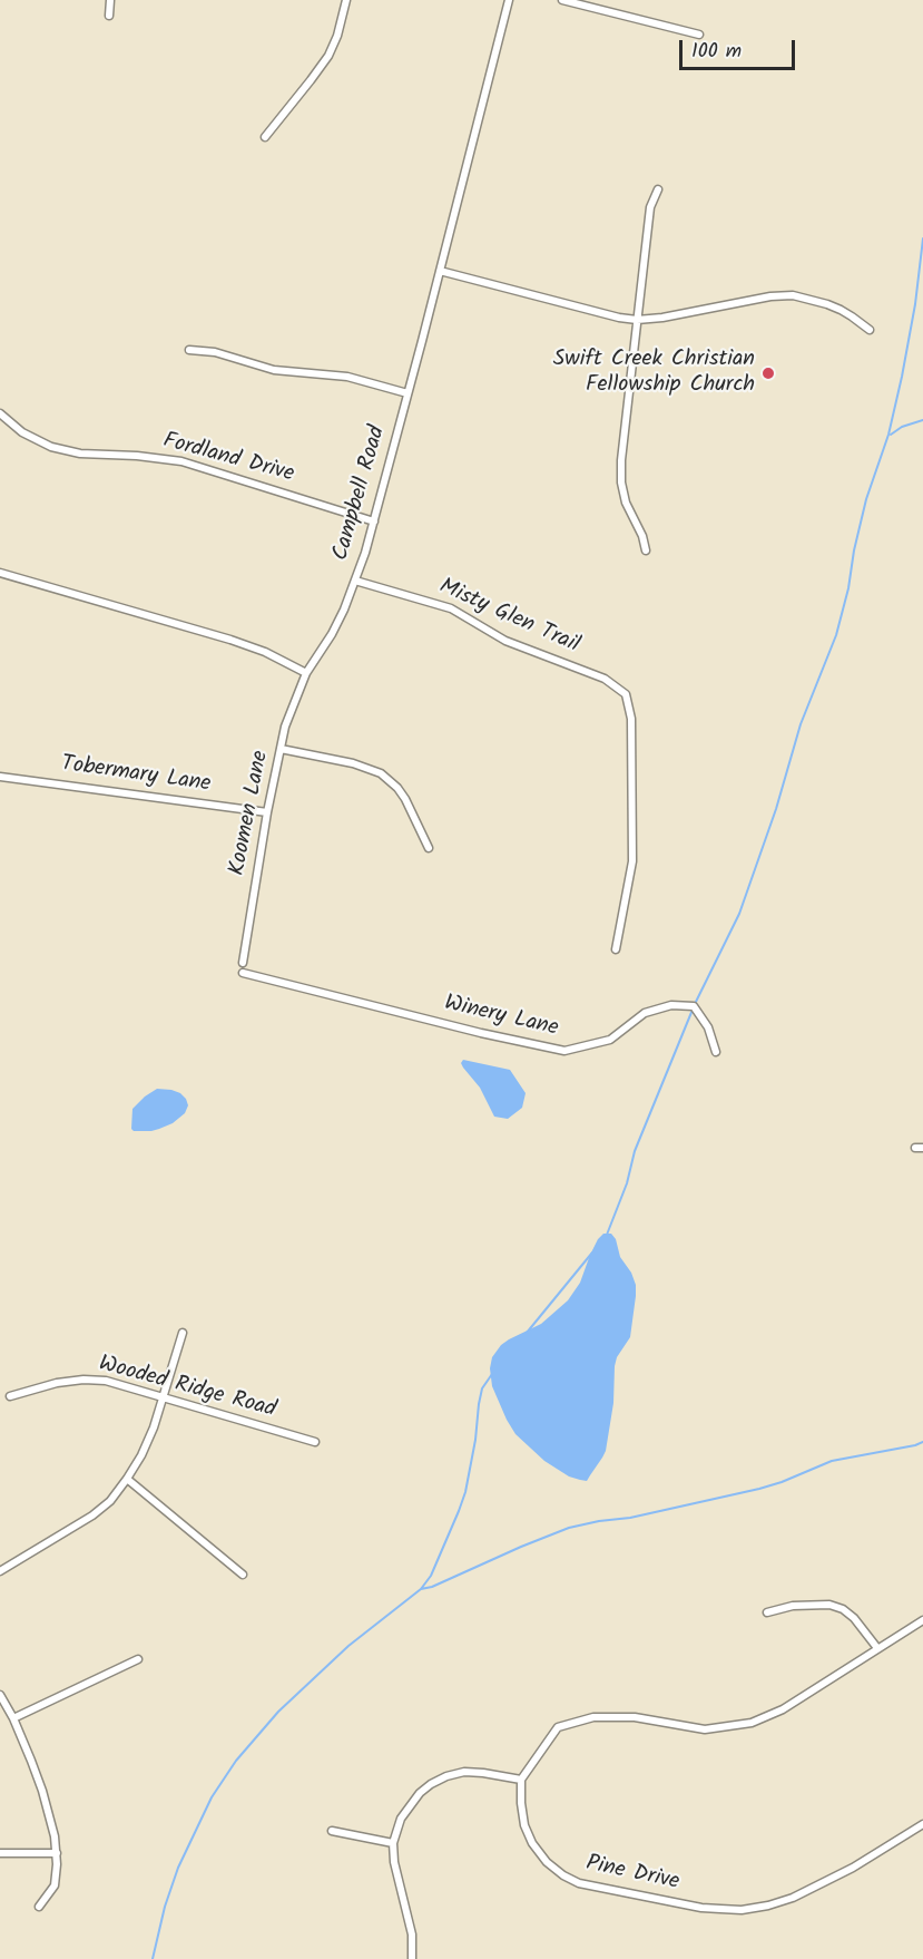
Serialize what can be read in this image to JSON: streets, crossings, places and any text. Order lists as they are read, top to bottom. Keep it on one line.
{"streets":{"street":["Fordland Drive","Campbell Road","Misty Glen Trail","Tobermary Lane","Koomen Lane","Winery Lane","Wooded Ridge Road","Pine Drive"]},"crossings":[["Fordland Drive","Campbell Road"],["Campbell Road","Misty Glen Trail"],["Campbell Road","Koomen Lane"],["Tobermary Lane","Koomen Lane"]],"places":["Swift Creek Christian Fellowship Church"],"scale_bar":"100 m"}
